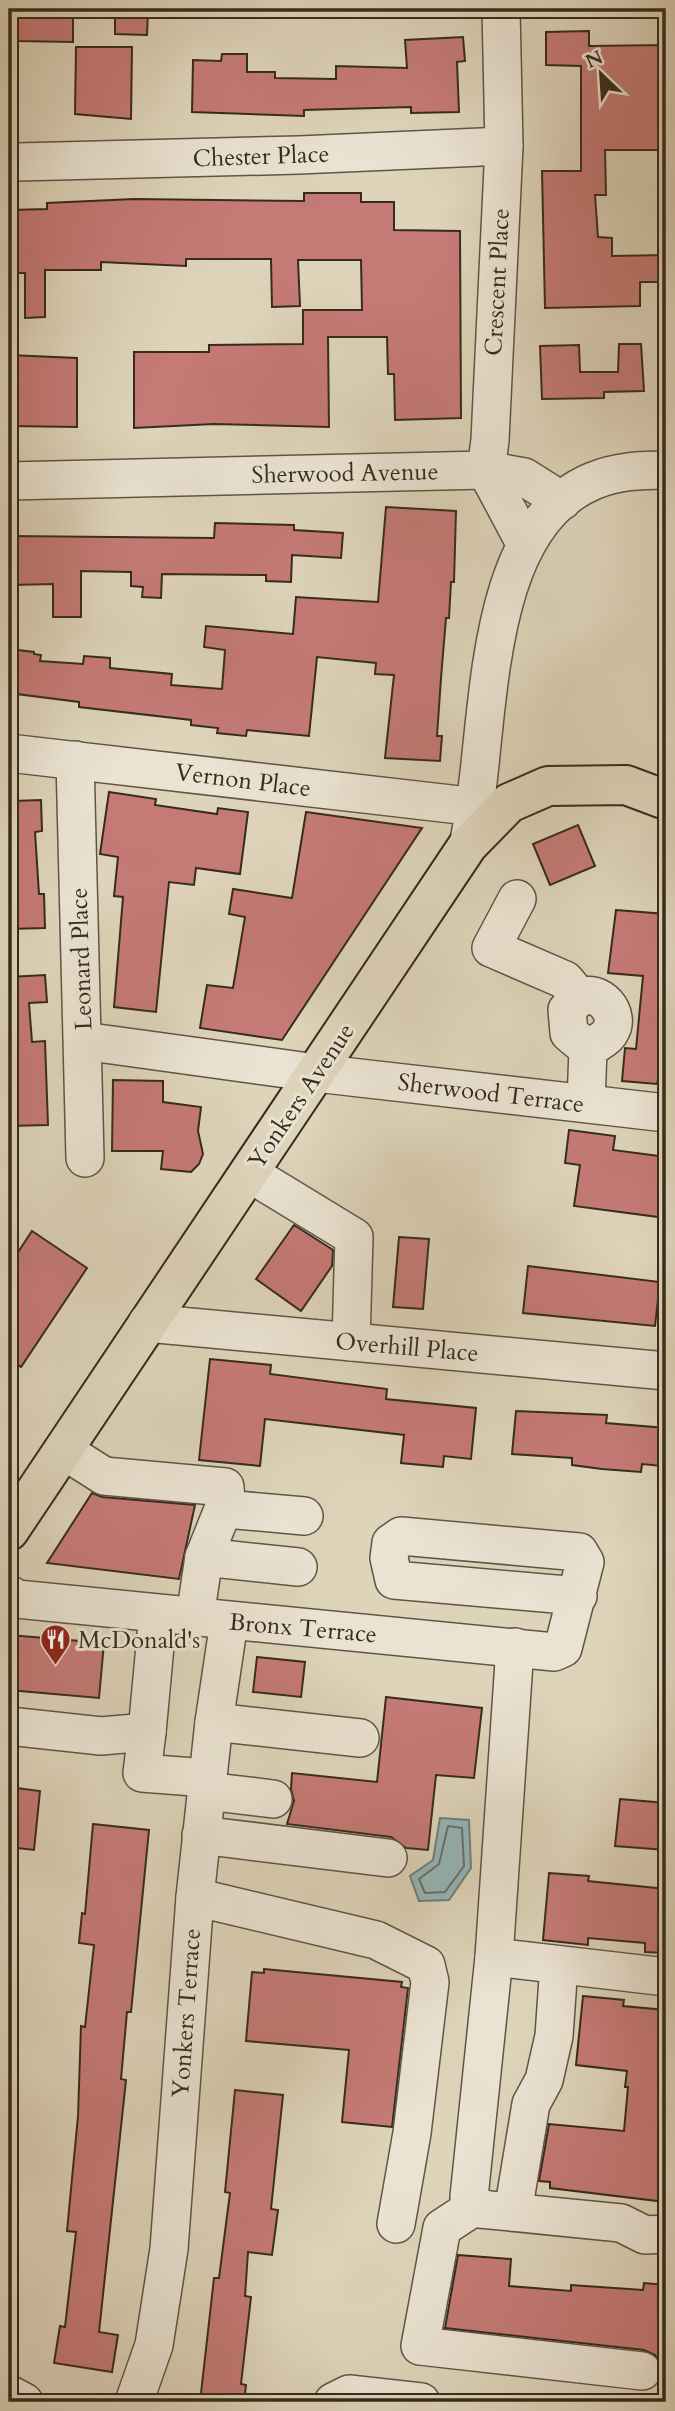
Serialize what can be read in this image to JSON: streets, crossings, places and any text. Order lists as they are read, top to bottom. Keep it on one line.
{"streets":{"main road":["Yonkers Avenue"],"street":["Chester Place","Crescent Place","Sherwood Avenue","Vernon Place","Leonard Place","Sherwood Terrace","Overhill Place","Bronx Terrace","Yonkers Terrace"]},"crossings":[["Chester Place","Crescent Place"],["Crescent Place","Sherwood Avenue"],["Vernon Place","Leonard Place"],["Leonard Place","Sherwood Terrace"],["Sherwood Terrace","Yonkers Avenue"],["Yonkers Avenue","Overhill Place"],["Bronx Terrace","Yonkers Terrace"]],"places":{"restaurant":["McDonald's"]},"north":"top left"}
